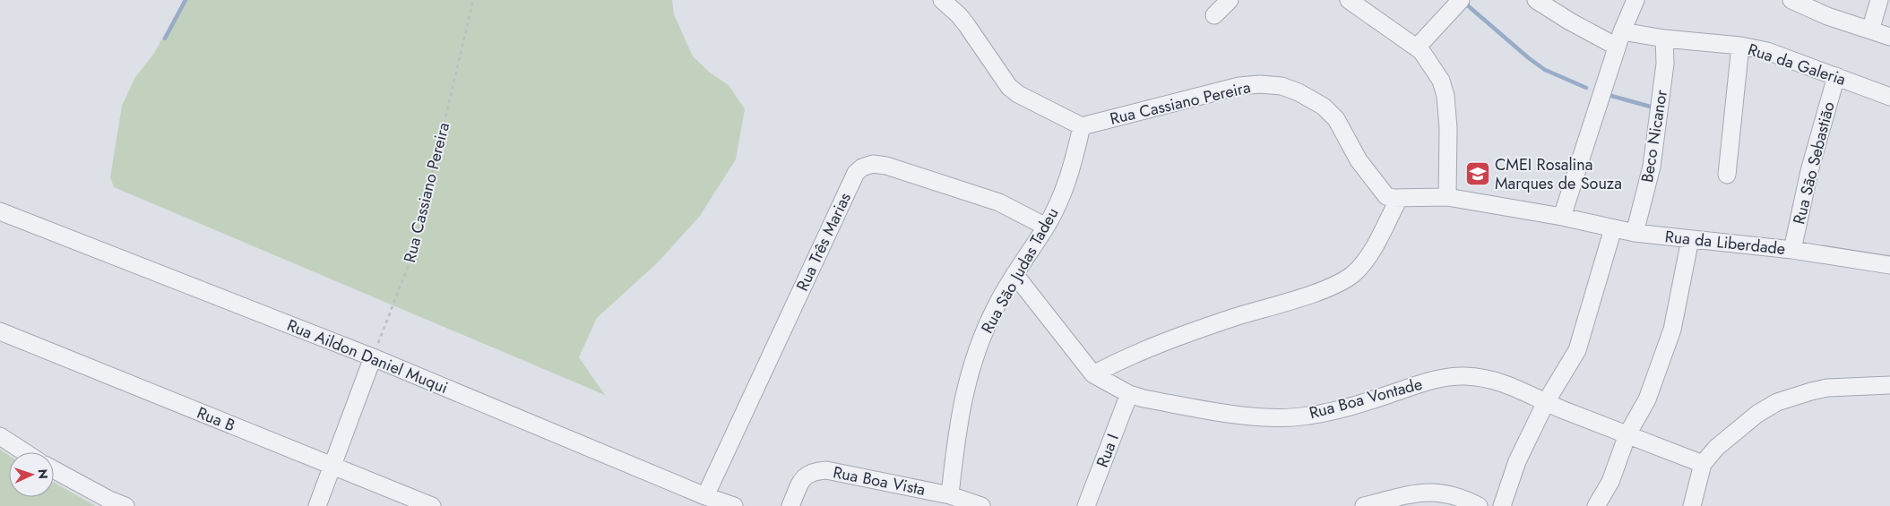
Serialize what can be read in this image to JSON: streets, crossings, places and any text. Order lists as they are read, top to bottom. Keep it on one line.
{"streets":{"street":["Rua da Galeria","Rua Cassiano Pereira","Beco Nicanor","Rua São Sebastião","Rua Três Marias","Rua da Liberdade","Rua São Judas Tadeu","Rua Aildon Daniel Muqui","Rua Boa Vontade","Rua B","Rua I","Rua Boa Vista"]},"crossings":[["Rua da Galeria","Beco Nicanor"],["Rua da Galeria","Rua São Sebastião"],["Rua Cassiano Pereira","Rua São Judas Tadeu"],["Rua Cassiano Pereira","Rua Aildon Daniel Muqui"],["Beco Nicanor","Rua da Liberdade"],["Rua São Sebastião","Rua da Liberdade"],["Rua Três Marias","Rua São Judas Tadeu"],["Rua Três Marias","Rua Aildon Daniel Muqui"],["Rua São Judas Tadeu","Rua Boa Vontade"],["Rua São Judas Tadeu","Rua Boa Vista"],["Rua Boa Vontade","Rua I"]],"places":{"school or university":["CMEI Rosalina Marques de Souza"]},"north":"right"}
